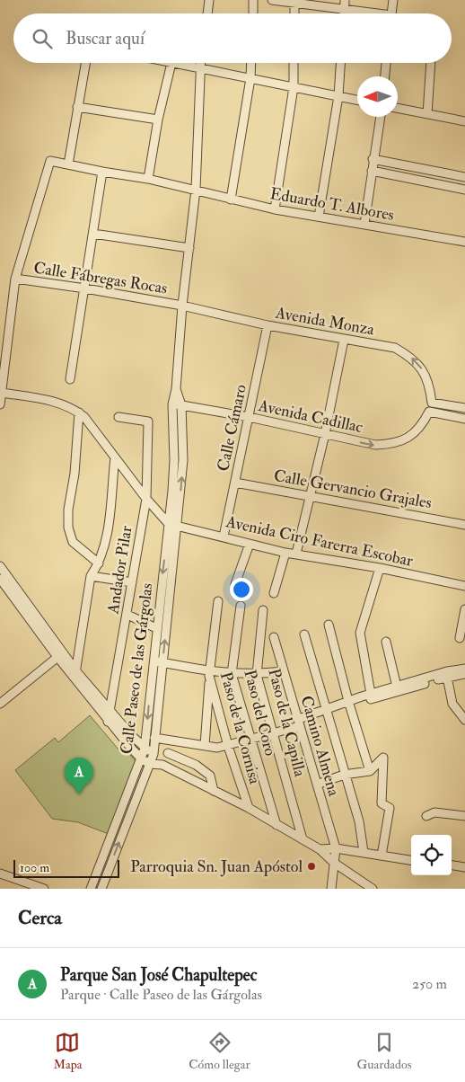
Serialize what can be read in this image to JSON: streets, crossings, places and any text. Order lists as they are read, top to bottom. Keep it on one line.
{"streets":{"street":["Eduardo T. Albores","Calle Fábregas Rocas","Avenida Monza","Avenida Cadillac","Calle Cámaro","Calle Gervancio Grajales","Avenida Ciro Farerra Escobar","Andador Pilar","Calle Paseo de las Gárgolas","Paso del Coro","Paso de la Capilla","Paso de la Cornisa","Camino Almena"]},"crossings":[["Eduardo T. Albores","Calle Fábregas Rocas"],["Calle Fábregas Rocas","Avenida Monza"],["Avenida Monza","Calle Cámaro"],["Avenida Cadillac","Calle Cámaro"],["Calle Cámaro","Calle Gervancio Grajales"],["Calle Cámaro","Avenida Ciro Farerra Escobar"],["Avenida Ciro Farerra Escobar","Calle Paseo de las Gárgolas"]],"one_way":["Avenida Monza","Avenida Cadillac"],"places":["Parroquia Sn. Juan Apóstol"],"scale_bar":"100 m","north":"left","page":{"search":"Buscar aquí","pins":"A","scale":"100 m","heading":"Cerca","list":[{"mark":"A","name":"Parque San José Chapultepec","note":"Parque · Calle Paseo de las Gárgolas","value":"250 m"}],"nav":["Mapa","Cómo llegar","Guardados"]}}
